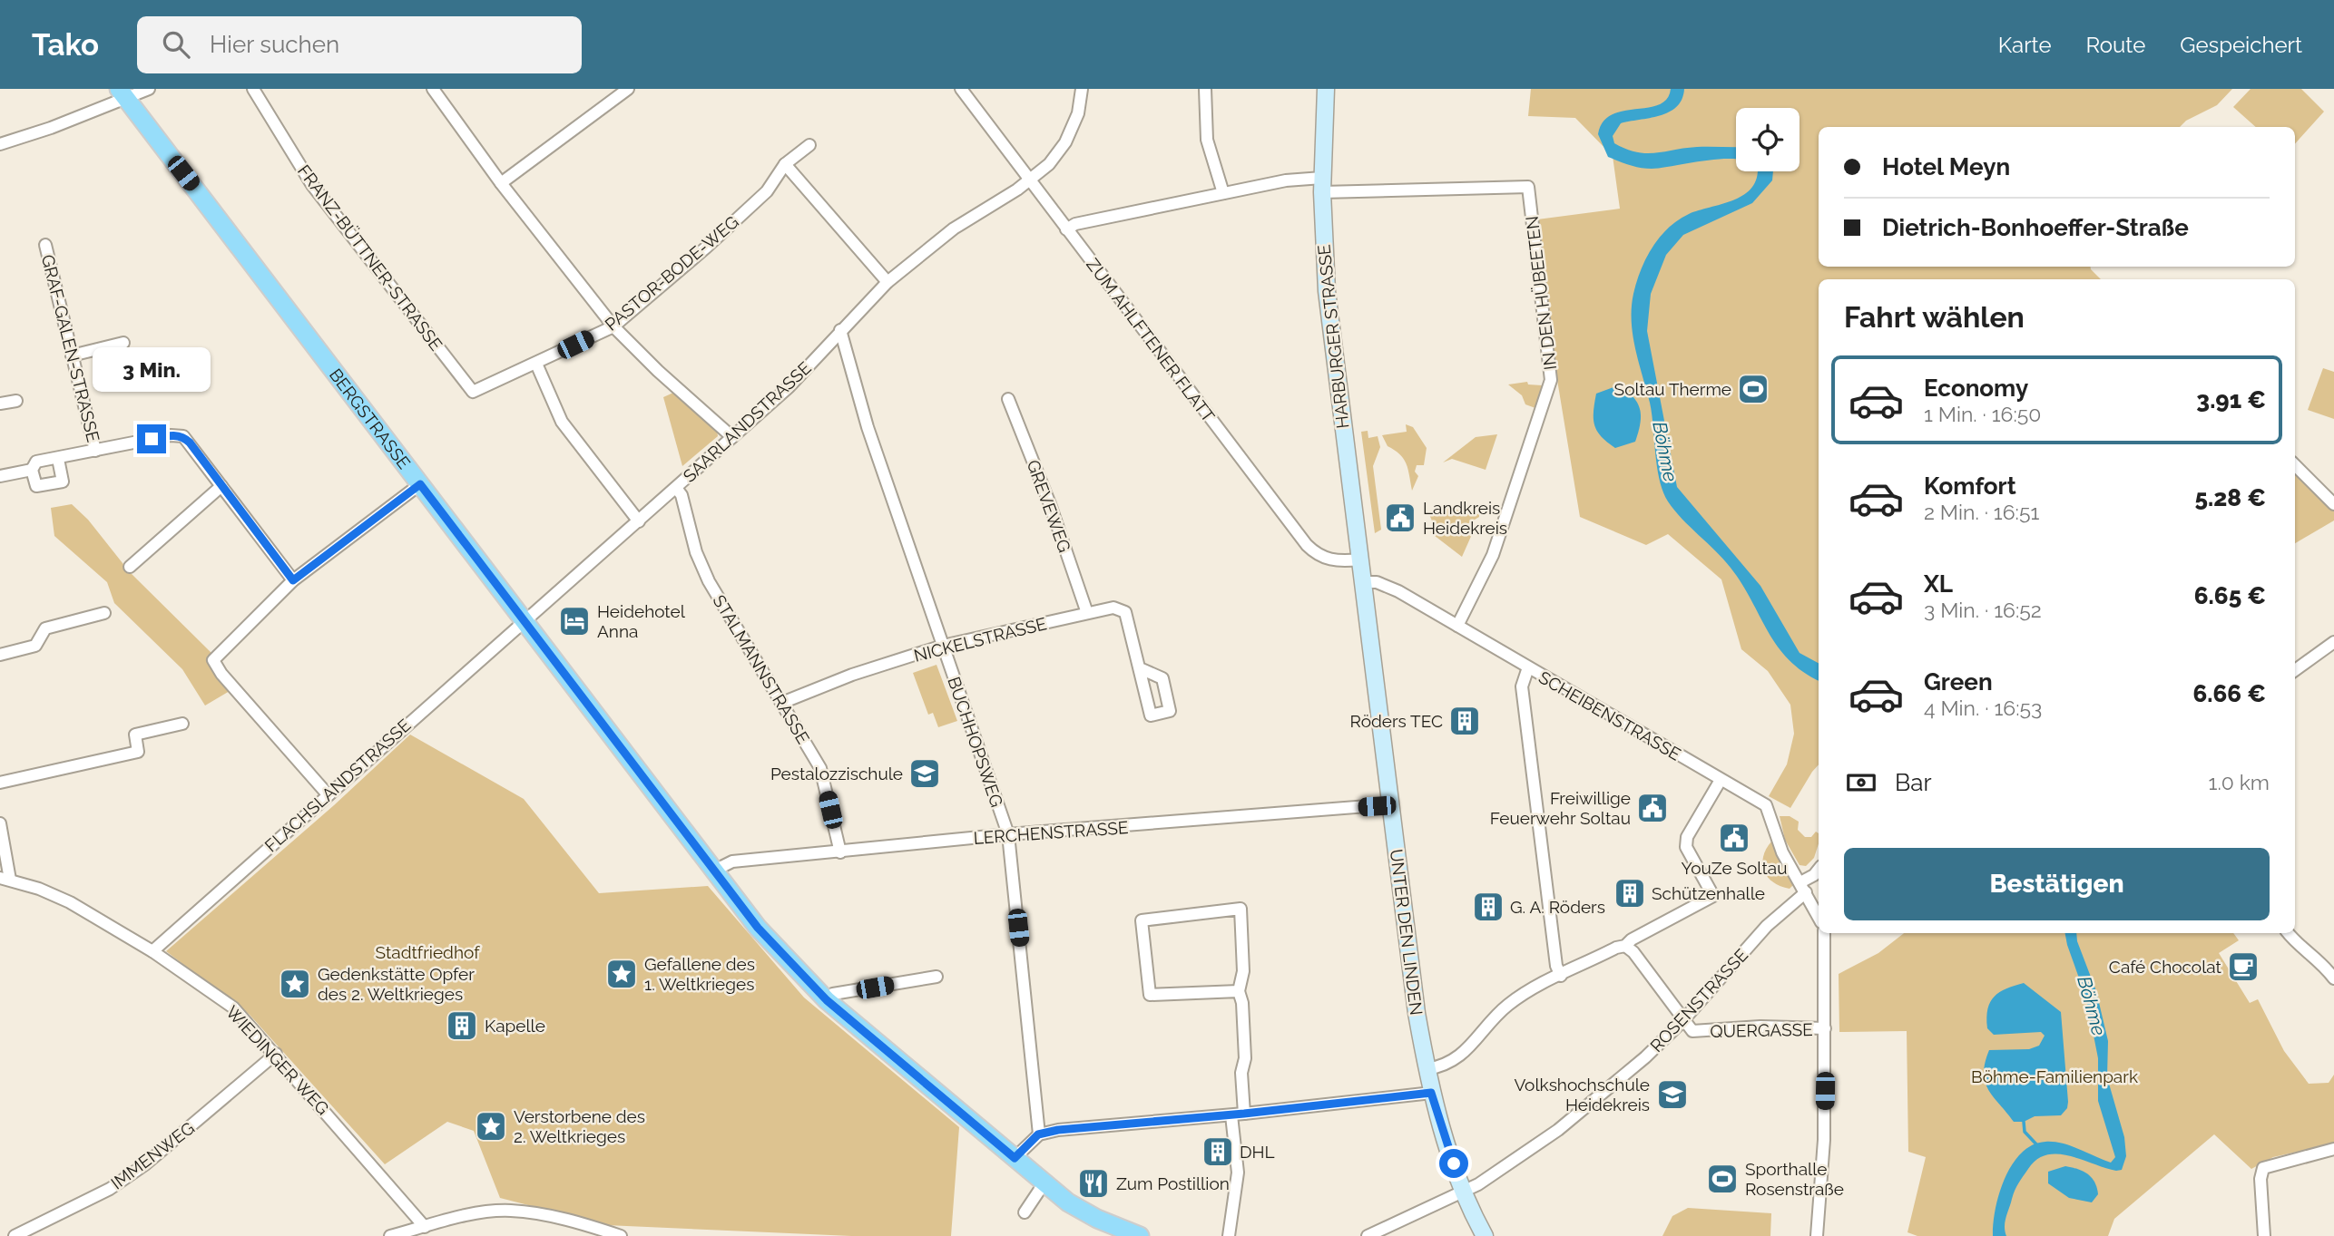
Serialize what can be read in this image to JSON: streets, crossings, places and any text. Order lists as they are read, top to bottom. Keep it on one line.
{"streets":{"main road":["HARBURGER STRASSE","BERGSTRASSE","UNTER DEN LINDEN"],"street":["FRANZ-BÜTTNER-STRASSE","PASTOR-BODE-WEG","IN DEN HÜBEETEN","ZUM AHLFTENER FLATT","GRAF-GALEN-STRASSE","SAARLANDSTRASSE","GREVEWEG","NICKELSTRASSE","STALMANNSTRASSE","SCHEIBENSTRASSE","BUCHHOPSWEG","FLACHSLANDSTRASSE","LERCHENSTRASSE","ROSENSTRASSE","QUERGASSE","WIEDINGER WEG","IMMENWEG"]},"crossings":[["FRANZ-BÜTTNER-STRASSE","PASTOR-BODE-WEG"],["IN DEN HÜBEETEN","HARBURGER STRASSE"],["IN DEN HÜBEETEN","SCHEIBENSTRASSE"],["HARBURGER STRASSE","ZUM AHLFTENER FLATT"],["HARBURGER STRASSE","SCHEIBENSTRASSE"],["HARBURGER STRASSE","UNTER DEN LINDEN"],["ZUM AHLFTENER FLATT","SAARLANDSTRASSE"],["BERGSTRASSE","SAARLANDSTRASSE"],["BERGSTRASSE","FLACHSLANDSTRASSE"],["BERGSTRASSE","LERCHENSTRASSE"],["SAARLANDSTRASSE","STALMANNSTRASSE"],["SAARLANDSTRASSE","BUCHHOPSWEG"],["SAARLANDSTRASSE","FLACHSLANDSTRASSE"],["GREVEWEG","NICKELSTRASSE"],["NICKELSTRASSE","STALMANNSTRASSE"],["NICKELSTRASSE","BUCHHOPSWEG"],["STALMANNSTRASSE","LERCHENSTRASSE"],["SCHEIBENSTRASSE","UNTER DEN LINDEN"],["SCHEIBENSTRASSE","ROSENSTRASSE"],["BUCHHOPSWEG","LERCHENSTRASSE"],["FLACHSLANDSTRASSE","WIEDINGER WEG"],["LERCHENSTRASSE","UNTER DEN LINDEN"],["UNTER DEN LINDEN","ROSENSTRASSE"],["ROSENSTRASSE","QUERGASSE"],["WIEDINGER WEG","IMMENWEG"]],"water":["Böhme"],"parks":["Stadtfriedhof","Böhme-Familienpark"],"places":{"sports":["Soltau Therme","Sporthalle Rosenstraße"],"public building":["Landkreis Heidekreis","Freiwillige Feuerwehr Soltau","YouZe Soltau"],"hotel":["Heidehotel Anna"],"building":["Röders TEC","Schützenhalle","G. A. Röders","Kapelle","DHL"],"school or university":["Pestalozzischule","Volkshochschule Heidekreis"],"cafe":["Café Chocolat"],"place":["Gefallene des 1. Weltkrieges","Gedenkstätte Opfer des 2. Weltkrieges","Verstorbene des 2. Weltkrieges"],"restaurant":["Zum Postillion"]},"page":{"header":"Tako","search":"Hier suchen","nav":["Karte","Route","Gespeichert"],"banner":["Hotel Meyn","Dietrich-Bonhoeffer-Straße"],"heading":"Fahrt wählen","bubble":"3 Min.","list":[{"name":"Economy","note":"1 Min. · 16:50","value":"3.91 €"},{"name":"Komfort","note":"2 Min. · 16:51","value":"5.28 €"},{"name":"XL","note":"3 Min. · 16:52","value":"6.65 €"},{"name":"Green","note":"4 Min. · 16:53","value":"6.66 €"}],"pay":["Bar","1.0 km"],"buttons":"Bestätigen"}}
